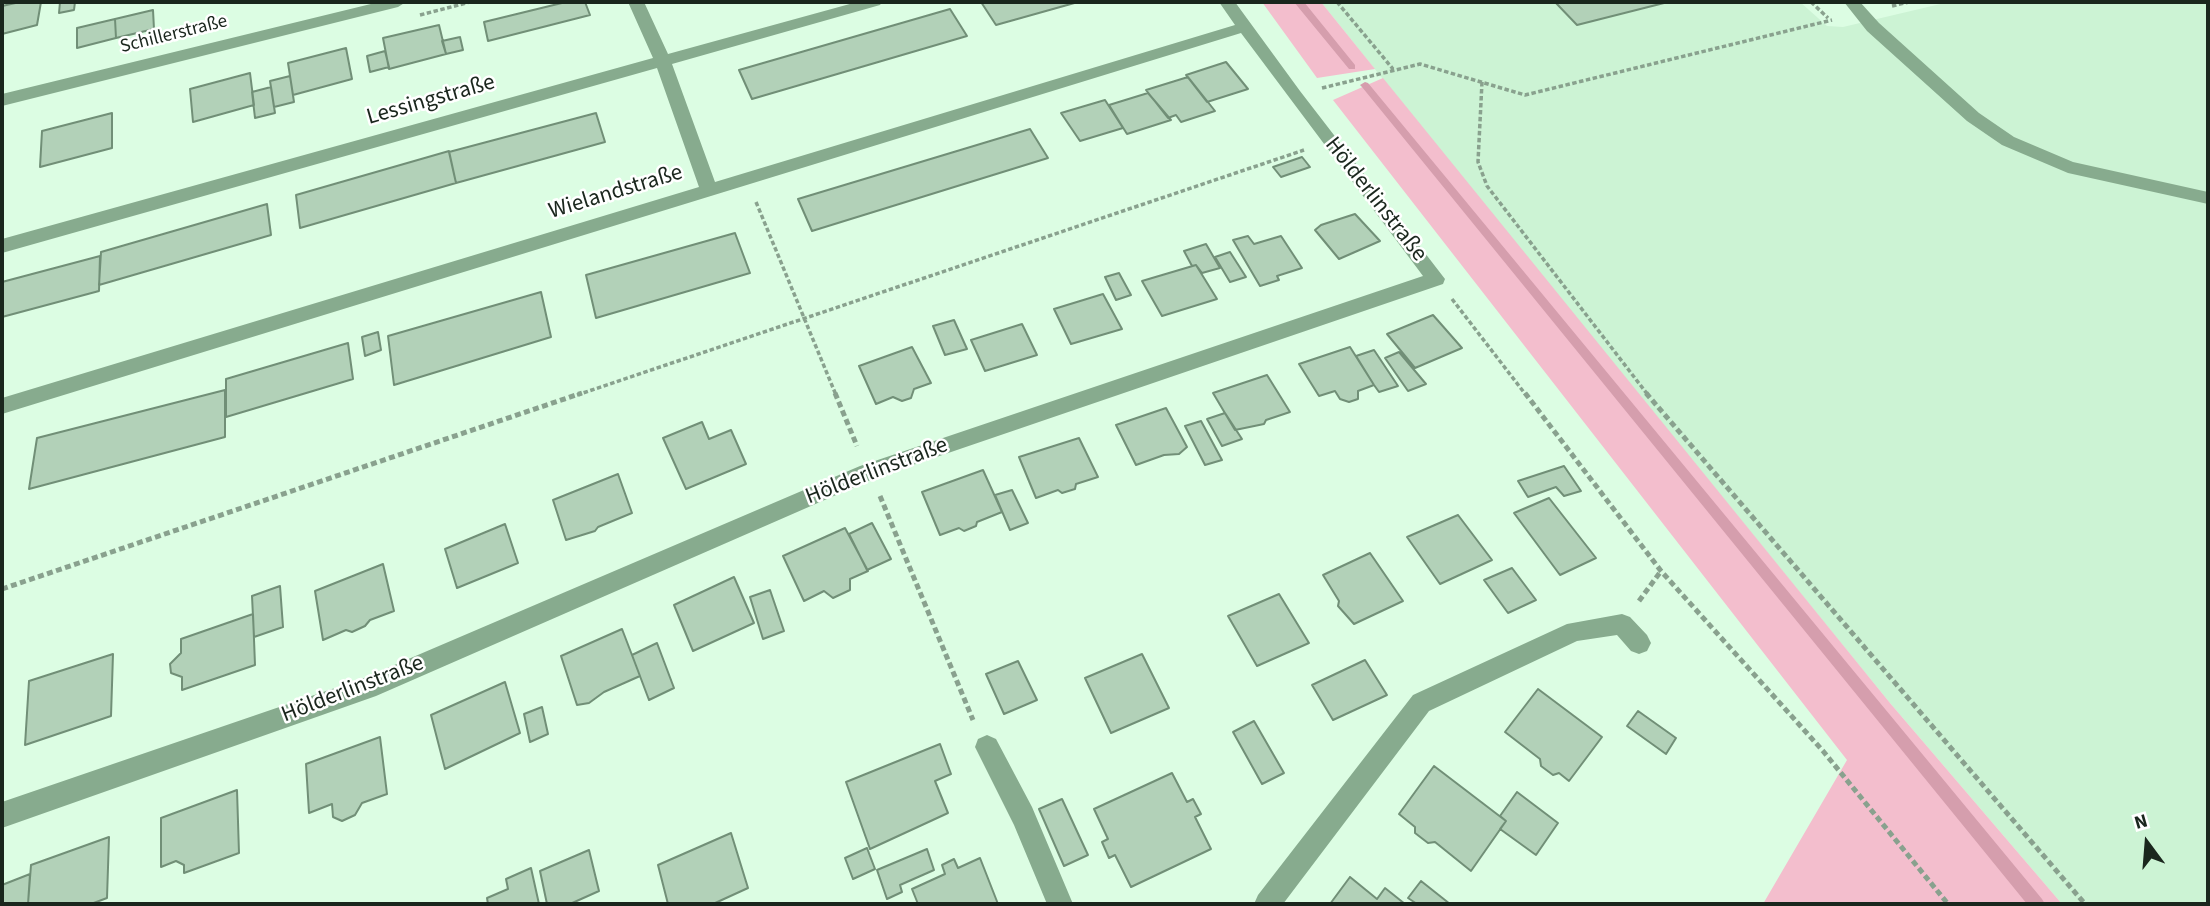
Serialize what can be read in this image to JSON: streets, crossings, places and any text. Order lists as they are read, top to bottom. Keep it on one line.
{"streets":{"street":["Schillerstraße","Lessingstraße","Wielandstraße","Hölderlinstraße"]},"crossings":[["Wielandstraße","Hölderlinstraße"]],"north":"top"}
